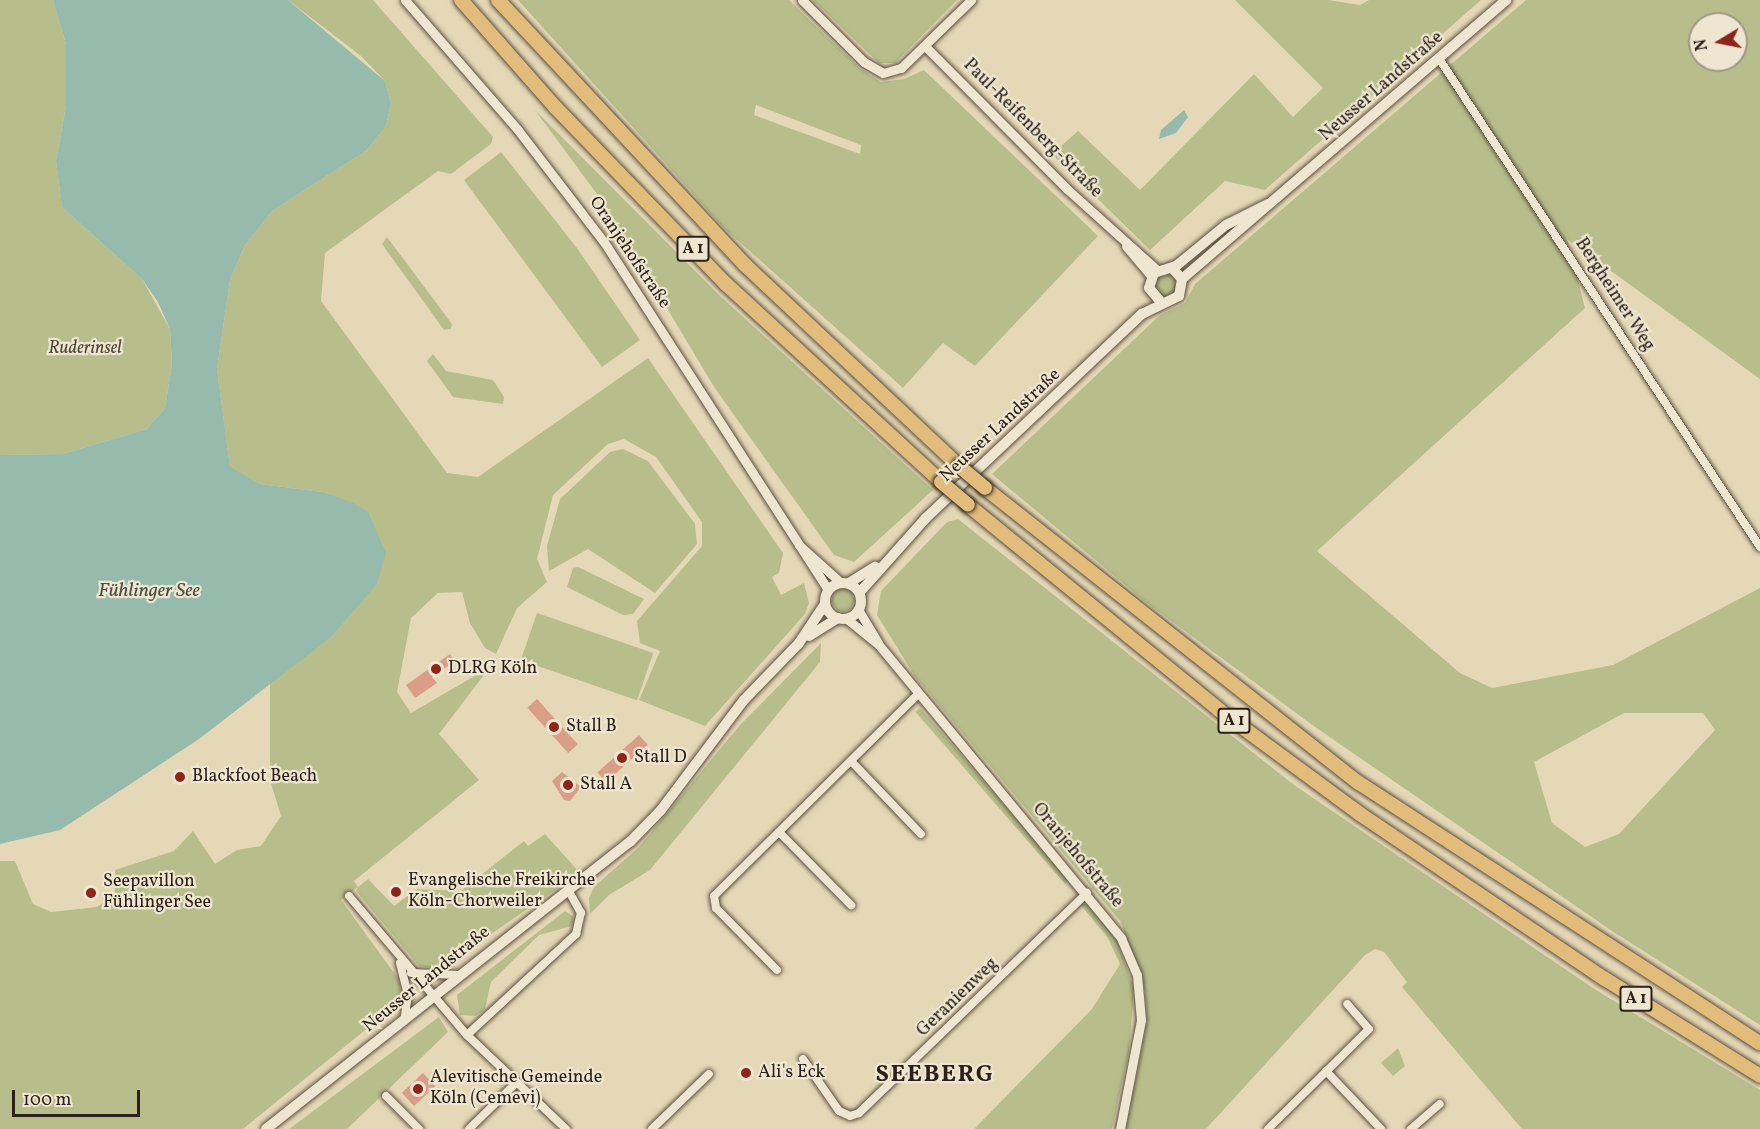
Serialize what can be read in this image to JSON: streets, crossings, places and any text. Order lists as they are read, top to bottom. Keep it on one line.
{"streets":{"highway":["A 1"],"main road":["Neusser Landstraße"],"street":["Paul-Reifenberg-Straße","Oranjehofstraße","Bergheimer Weg","Geranienweg"]},"crossings":[["Neusser Landstraße","Paul-Reifenberg-Straße"],["Neusser Landstraße","Oranjehofstraße"],["Neusser Landstraße","Bergheimer Weg"],["Oranjehofstraße","Geranienweg"]],"districts":["SEEBERG"],"water":["Fühlinger See"],"parks":["Ruderinsel"],"places":["DLRG Köln","Stall B","Stall D","Blackfoot Beach","Stall A","Evangelische Freikirche Köln-Chorweiler","Seepavillon Fühlinger See","Ali's Eck","Alevitische Gemeinde Köln (Cemevi)"],"scale_bar":"100 m","north":"left"}
